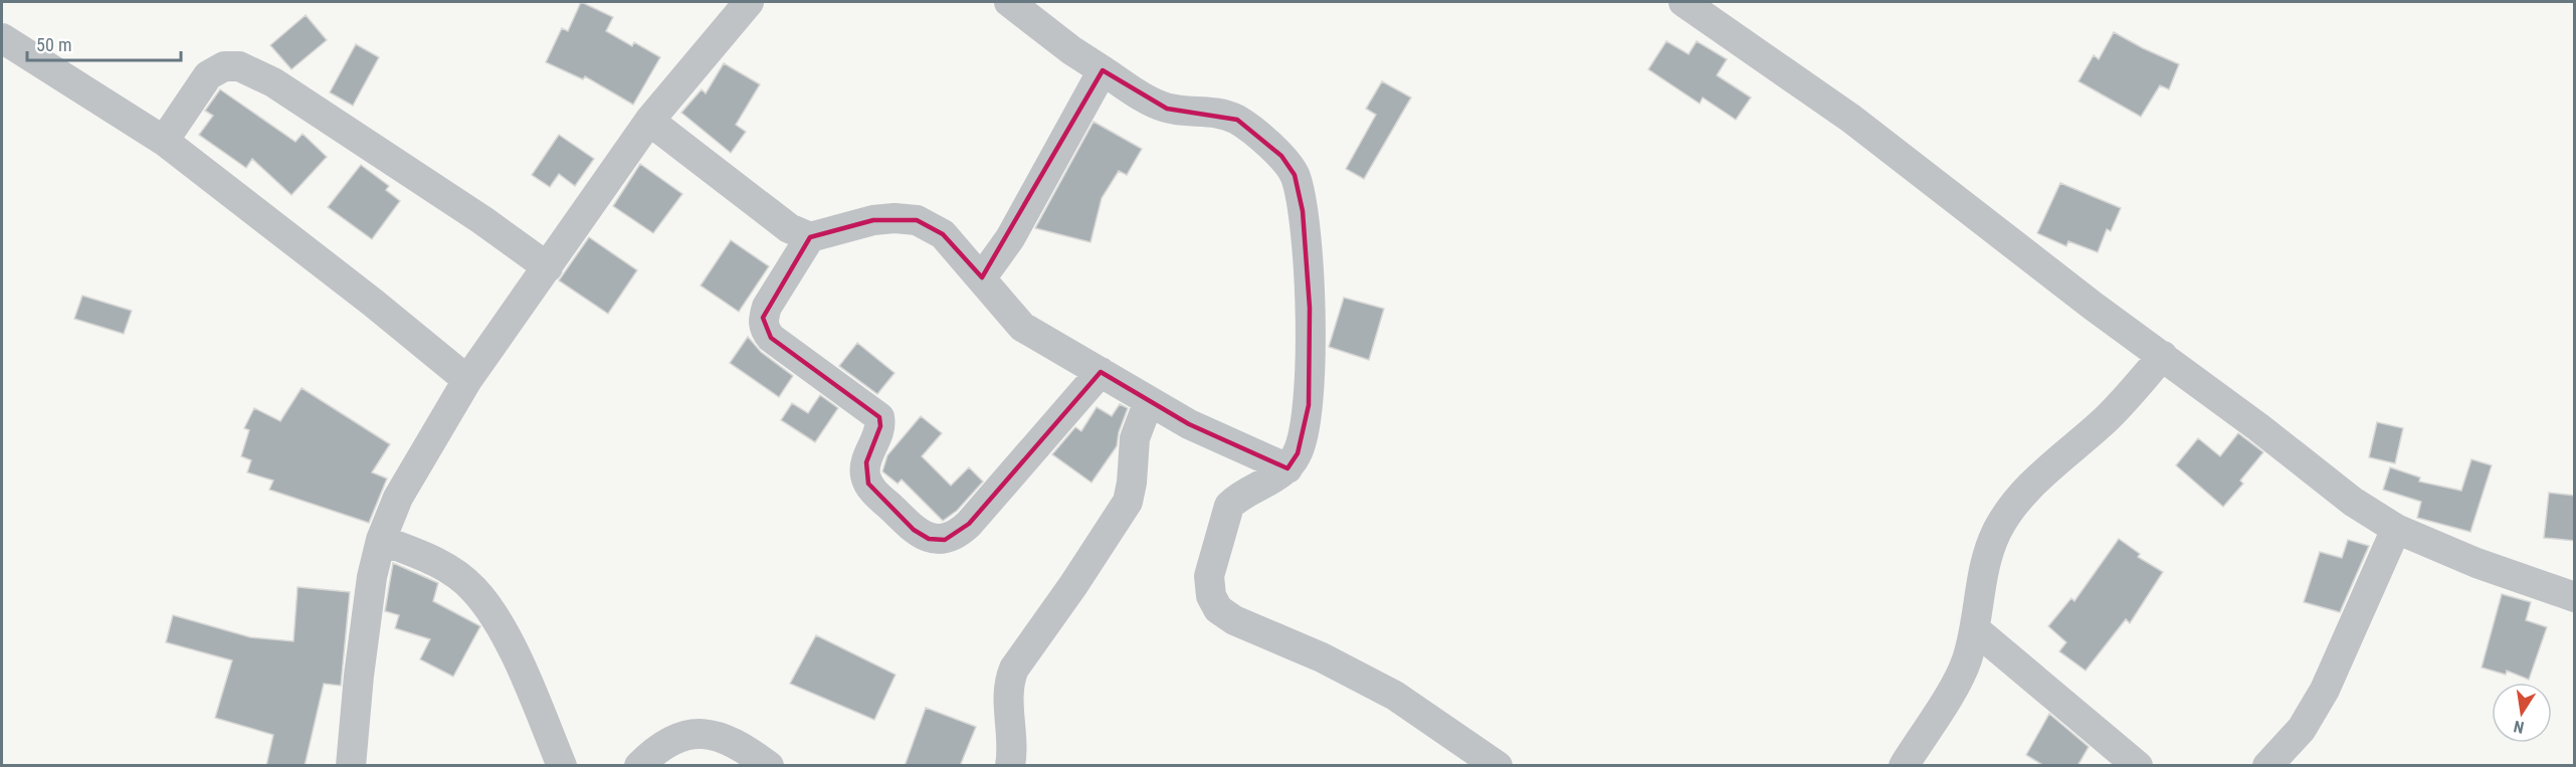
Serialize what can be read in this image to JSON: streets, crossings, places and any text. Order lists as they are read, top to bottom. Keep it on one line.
{"scale_bar":"50 m","north":"bottom"}
